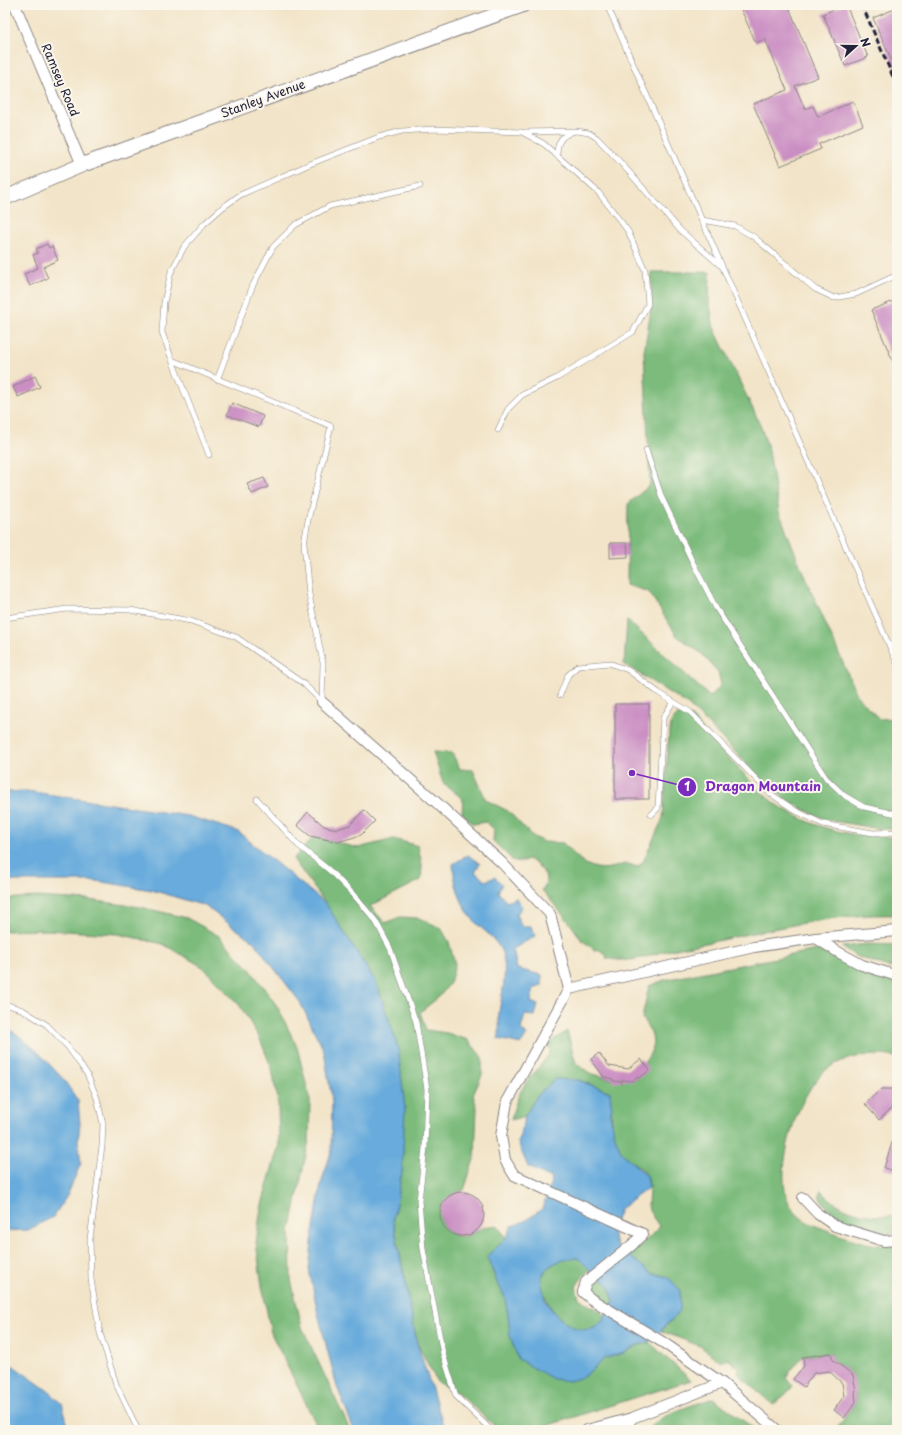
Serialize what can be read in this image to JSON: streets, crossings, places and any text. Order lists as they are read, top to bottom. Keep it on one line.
{"streets":{"main road":["Stanley Avenue"],"street":["Ramsey Road"]},"crossings":[["Ramsey Road","Stanley Avenue"]],"places":["Dragon Mountain"],"north":"right"}
